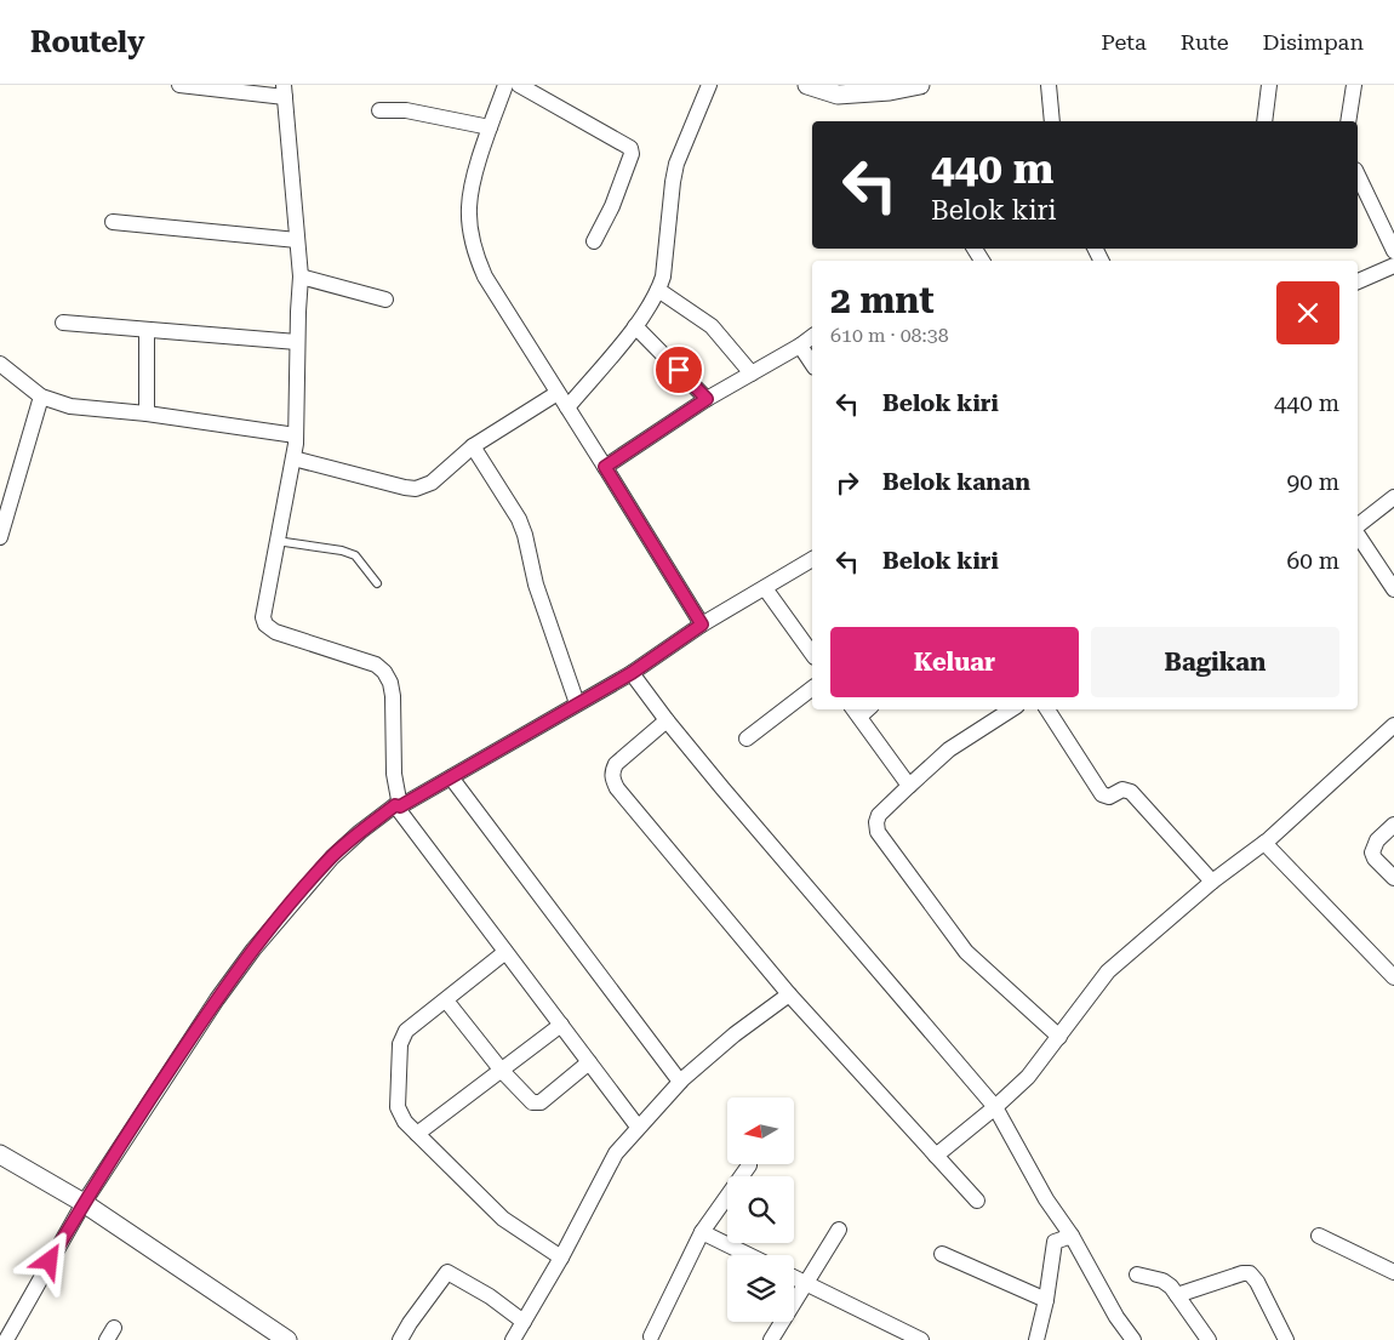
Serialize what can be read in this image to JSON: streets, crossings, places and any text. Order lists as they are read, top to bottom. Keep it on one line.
{"north":"left","page":{"header":"Routely","nav":["Peta","Rute","Disimpan"],"turn":["440 m","Belok kiri"],"heading":["2 mnt","610 m · 08:38"],"list":[{"name":"Belok kiri","value":"440 m"},{"name":"Belok kanan","value":"90 m"},{"name":"Belok kiri","value":"60 m"}],"buttons":["Keluar","Bagikan"]}}
